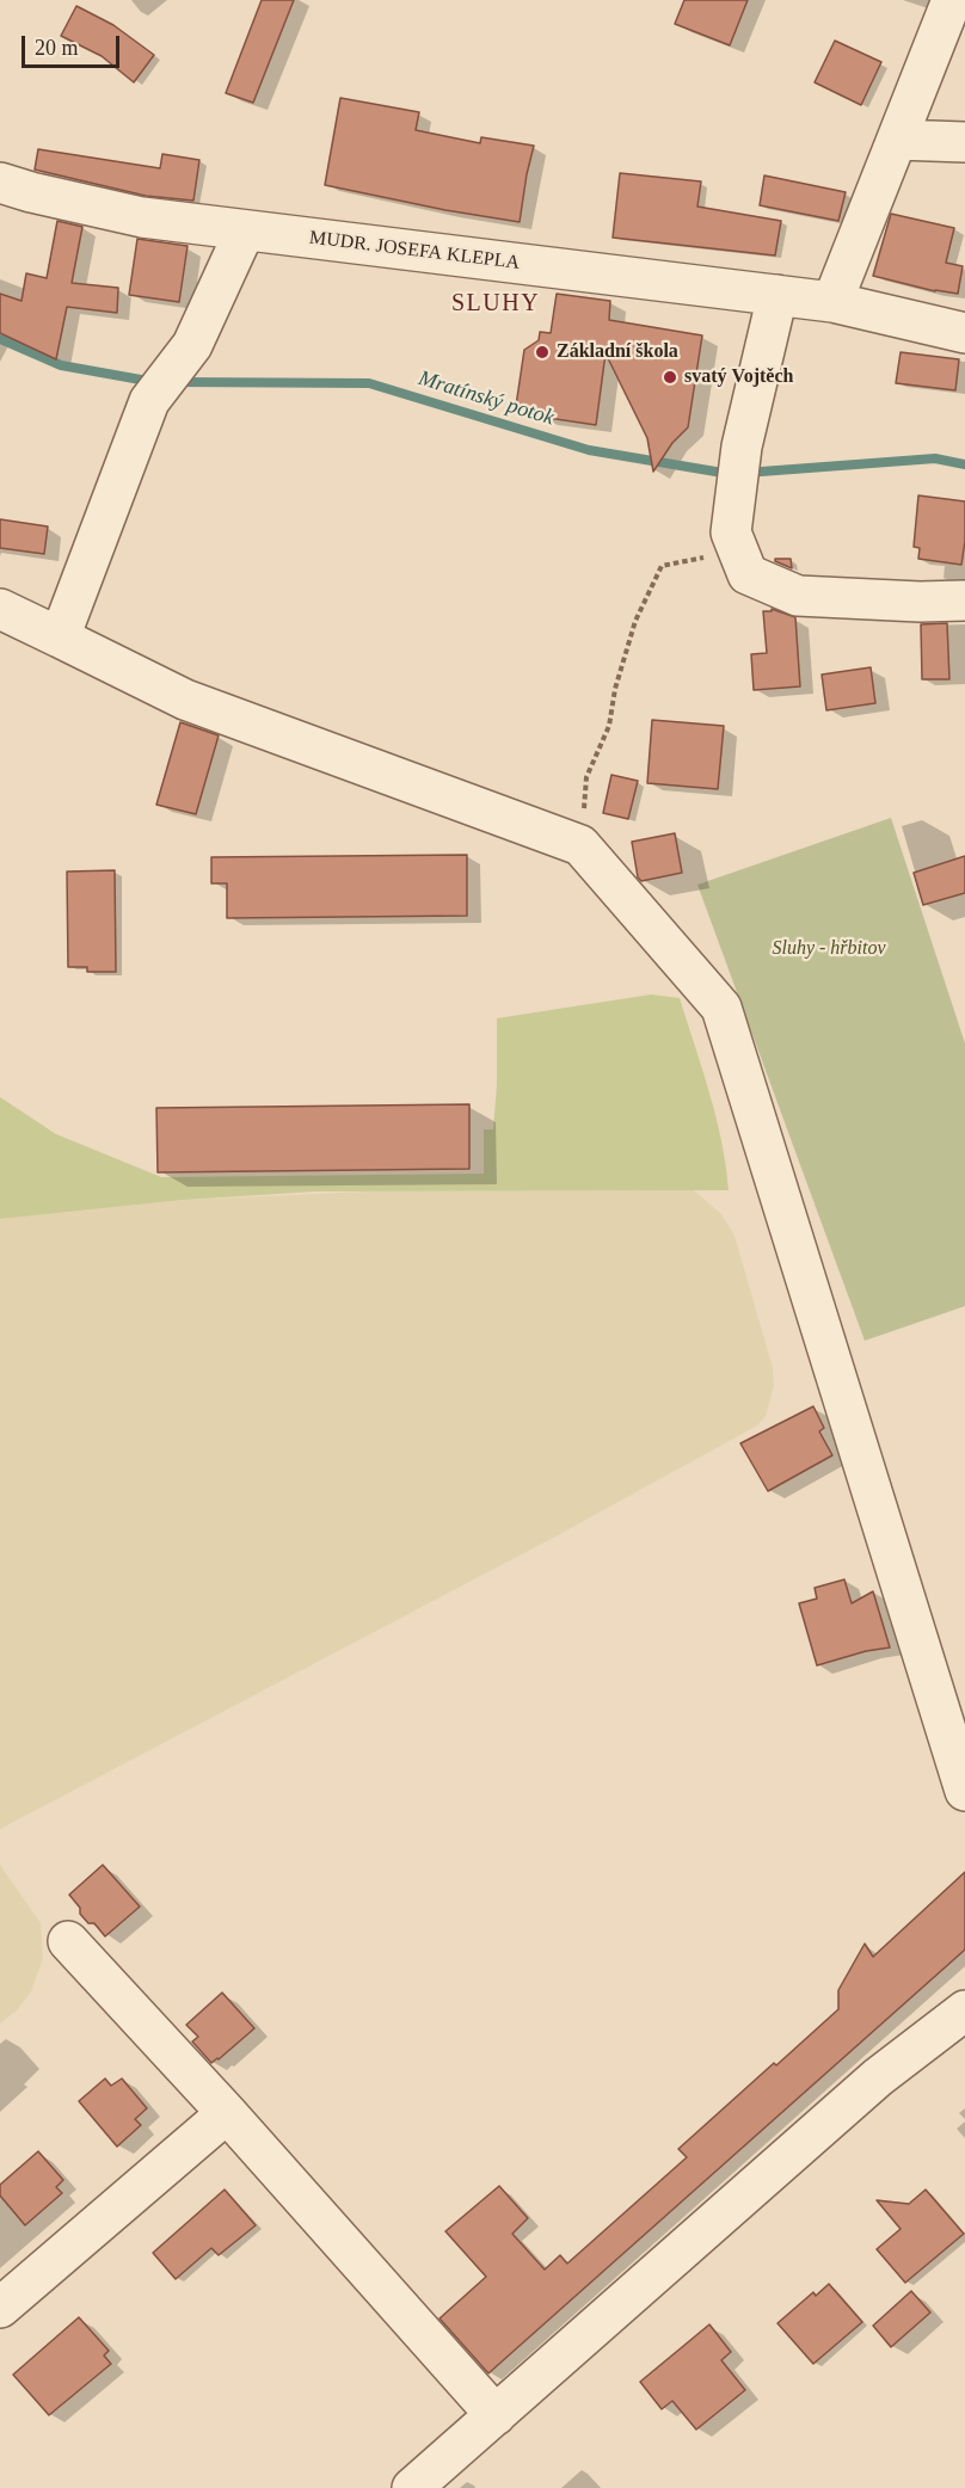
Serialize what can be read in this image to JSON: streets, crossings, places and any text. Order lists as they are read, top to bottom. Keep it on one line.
{"streets":{"street":["MUDR. JOSEFA KLEPLA"]},"districts":["SLUHY"],"water":["Mratínský potok"],"parks":["Sluhy - hřbitov"],"places":["Základní škola","svatý Vojtěch"],"scale_bar":"20 m"}
